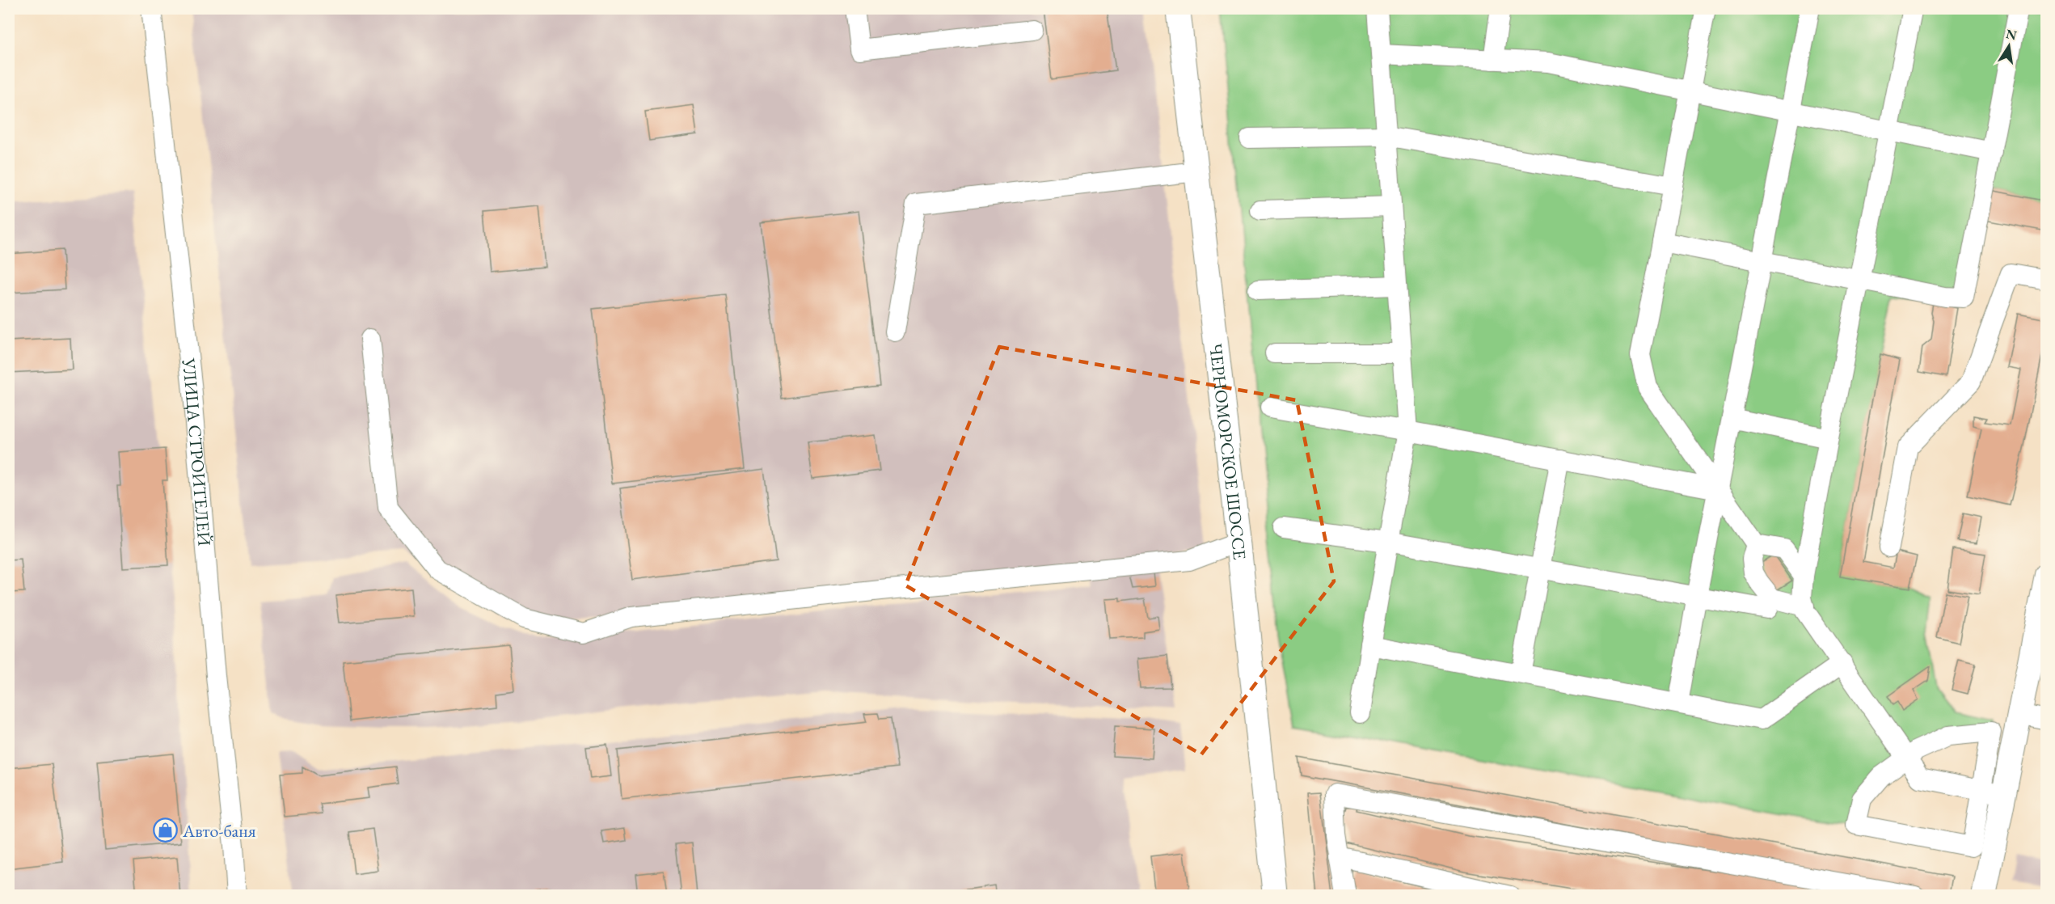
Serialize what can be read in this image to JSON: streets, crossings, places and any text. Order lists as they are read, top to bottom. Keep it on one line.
{"streets":{"main road":["ЧЕРНОМОРСКОЕ ШОССЕ"],"street":["УЛИЦА СТРОИТЕЛЕЙ"]},"places":{"shop":["Авто-баня"]},"north":"top"}
